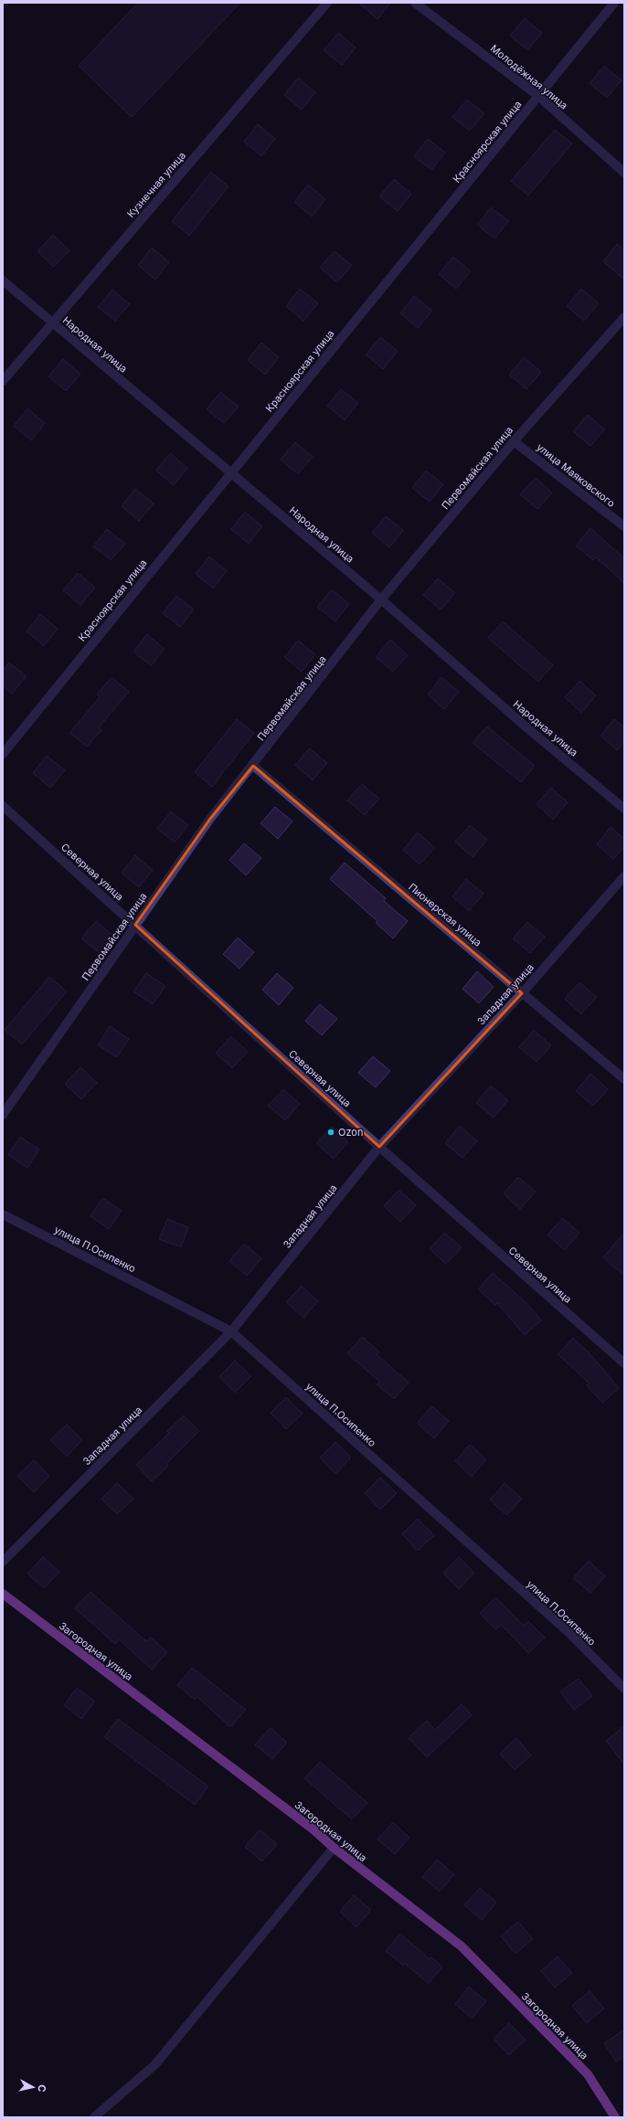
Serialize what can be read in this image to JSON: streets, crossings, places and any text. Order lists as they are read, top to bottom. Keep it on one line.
{"streets":{"main road":["Загородная улица"],"street":["Молодёжная улица","Красноярская улица","Кузнечная улица","Народная улица","Первомайская улица","улица Маяковского","Северная улица","Пионерская улица","Западная улица","улица П.Осипенко"]},"crossings":[["Молодёжная улица","Красноярская улица"],["Красноярская улица","Народная улица"],["Кузнечная улица","Народная улица"],["Народная улица","Первомайская улица"],["Первомайская улица","улица Маяковского"],["Первомайская улица","Северная улица"],["Первомайская улица","Пионерская улица"],["Северная улица","Западная улица"],["Пионерская улица","Западная улица"],["Западная улица","улица П.Осипенко"]],"places":["Ozon"],"north":"right"}
